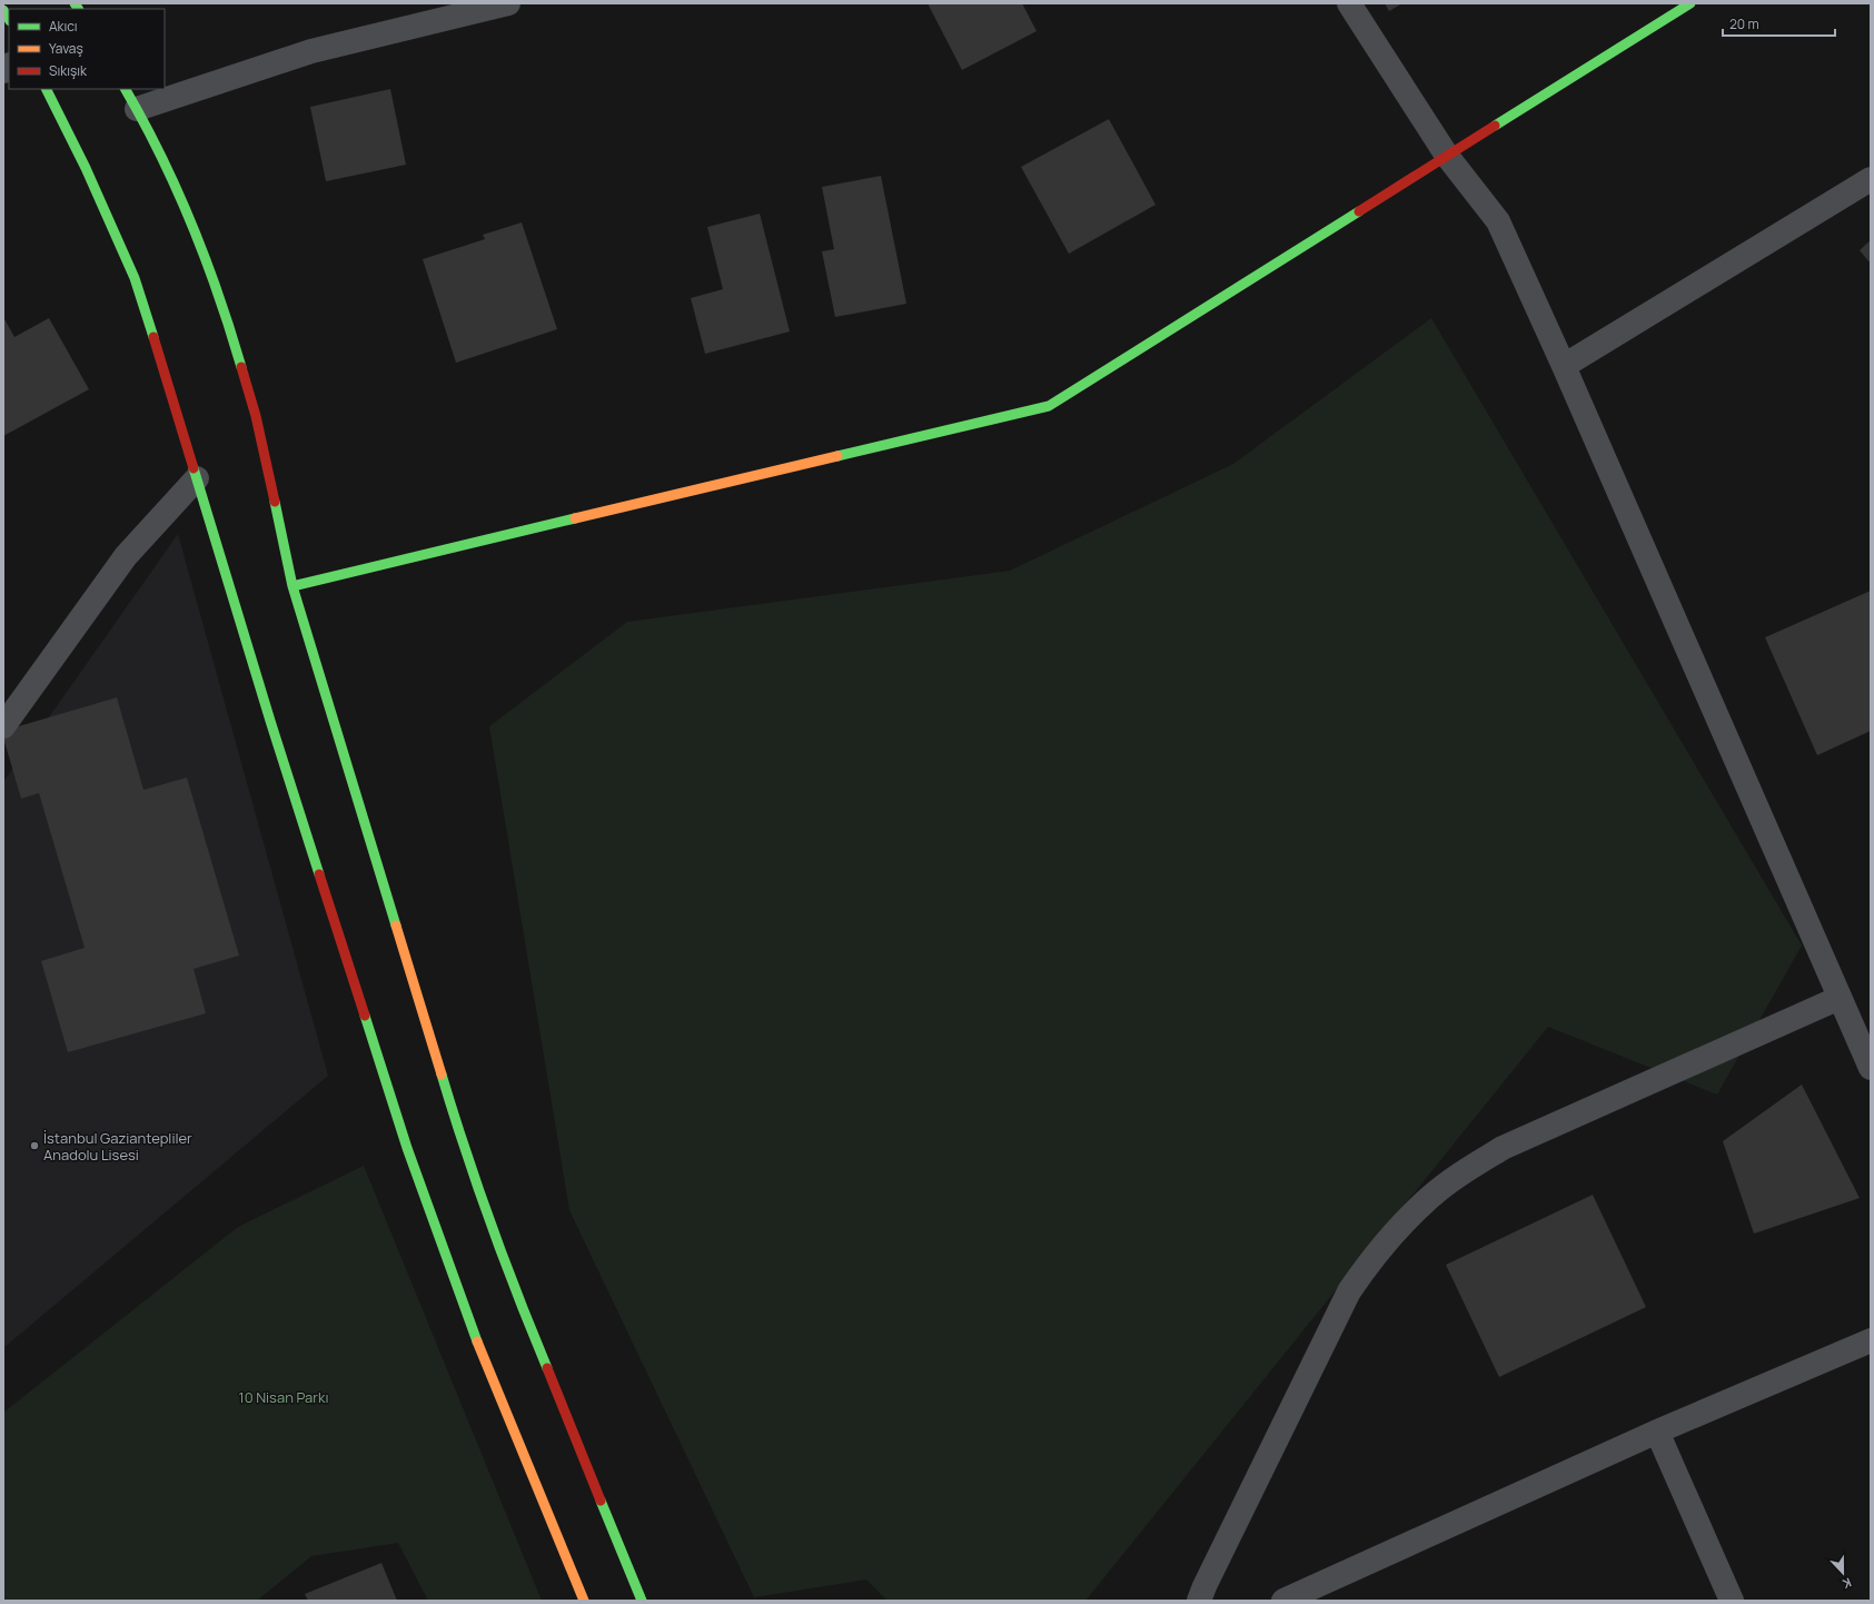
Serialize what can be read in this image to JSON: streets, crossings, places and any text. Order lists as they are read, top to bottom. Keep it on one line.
{"parks":["10 Nisan Parkı"],"places":["İstanbul Gaziantepliler Anadolu Lisesi"],"legend":["Akıcı","Yavaş","Sıkışık"],"scale_bar":"20 m","north":"bottom"}
